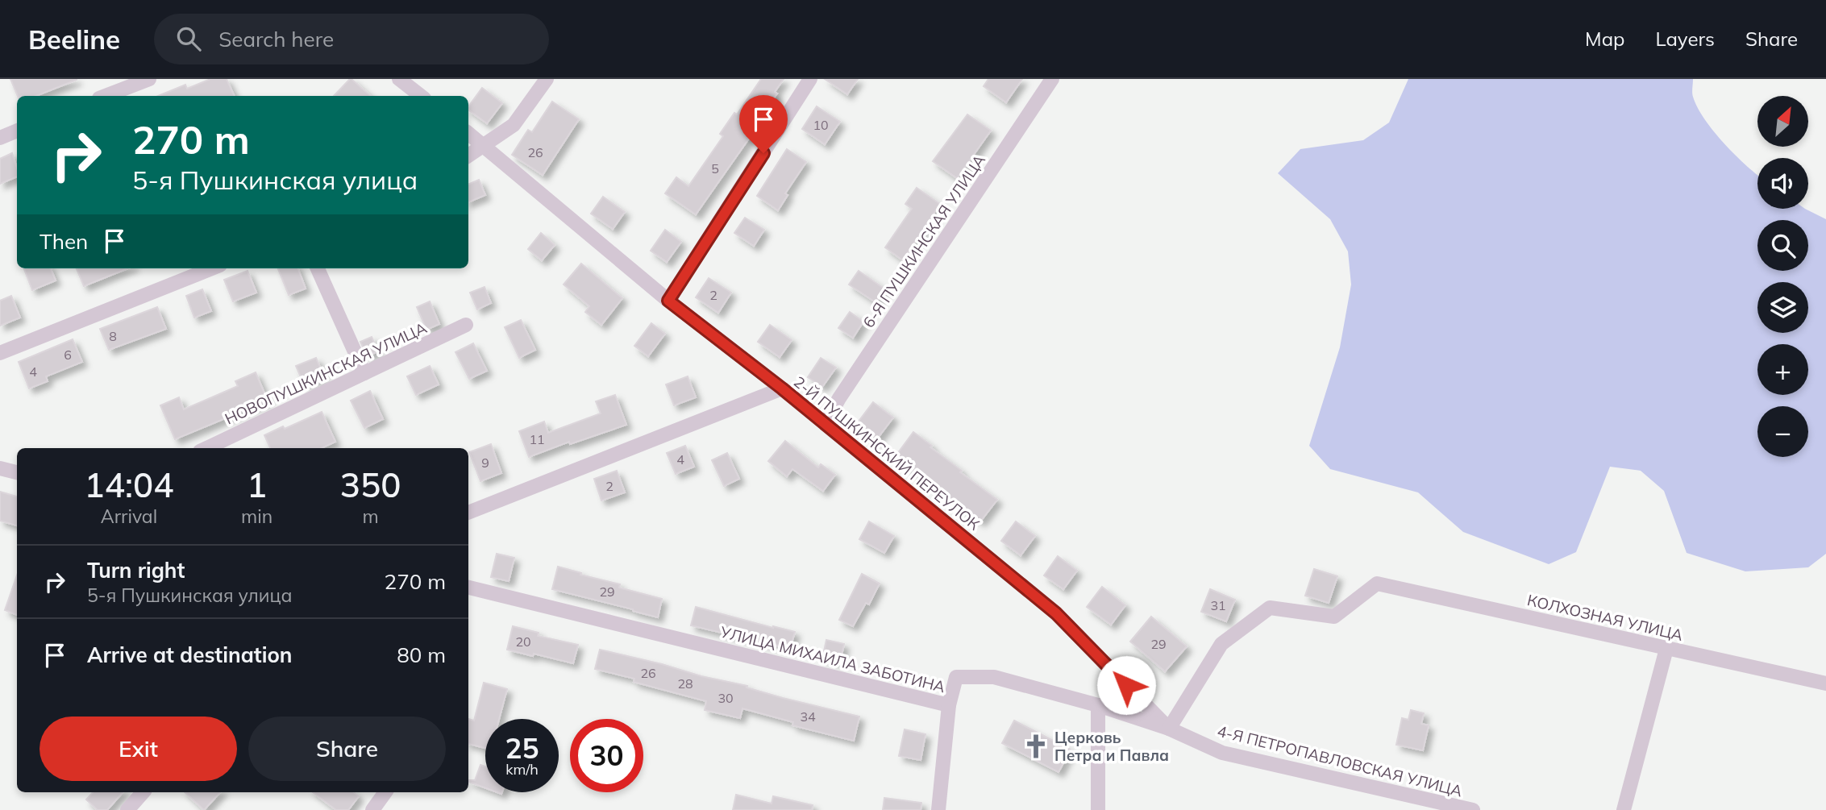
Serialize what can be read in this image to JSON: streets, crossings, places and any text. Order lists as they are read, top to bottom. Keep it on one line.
{"streets":{"street":["6-Я ПУШКИНСКАЯ УЛИЦА","НОВОПУШКИНСКАЯ УЛИЦА","2-Й ПУШКИНСКИЙ ПЕРЕУЛОК","КОЛХОЗНАЯ УЛИЦА","УЛИЦА МИХАИЛА ЗАБОТИНА","4-Я ПЕТРОПАВЛОВСКАЯ УЛИЦА"]},"crossings":[["6-Я ПУШКИНСКАЯ УЛИЦА","2-Й ПУШКИНСКИЙ ПЕРЕУЛОК"],["2-Й ПУШКИНСКИЙ ПЕРЕУЛОК","КОЛХОЗНАЯ УЛИЦА"],["2-Й ПУШКИНСКИЙ ПЕРЕУЛОК","УЛИЦА МИХАИЛА ЗАБОТИНА"],["2-Й ПУШКИНСКИЙ ПЕРЕУЛОК","4-Я ПЕТРОПАВЛОВСКАЯ УЛИЦА"],["КОЛХОЗНАЯ УЛИЦА","УЛИЦА МИХАИЛА ЗАБОТИНА"],["КОЛХОЗНАЯ УЛИЦА","4-Я ПЕТРОПАВЛОВСКАЯ УЛИЦА"],["УЛИЦА МИХАИЛА ЗАБОТИНА","4-Я ПЕТРОПАВЛОВСКАЯ УЛИЦА"]],"places":{"church":["Церковь Петра и Павла"]},"house_numbers":["10","26","5","2","8","6","4","11","4","9","2","29","31","20","29","26","28","30","34"],"north":"top right","page":{"header":"Beeline","search":"Search here","nav":["Map","Layers","Share"],"map_buttons":["+","−"],"turn":["270 m","5-я Пушкинская улица"],"then":"Then","eta":["14:04","Arrival","1","min","350","m"],"list":[{"name":"Turn right","note":"5-я Пушкинская улица","value":"270 m"},{"name":"Arrive at destination","value":"80 m"}],"buttons":["Exit","Share"],"speed":"25 km/h","limit":"30"}}
